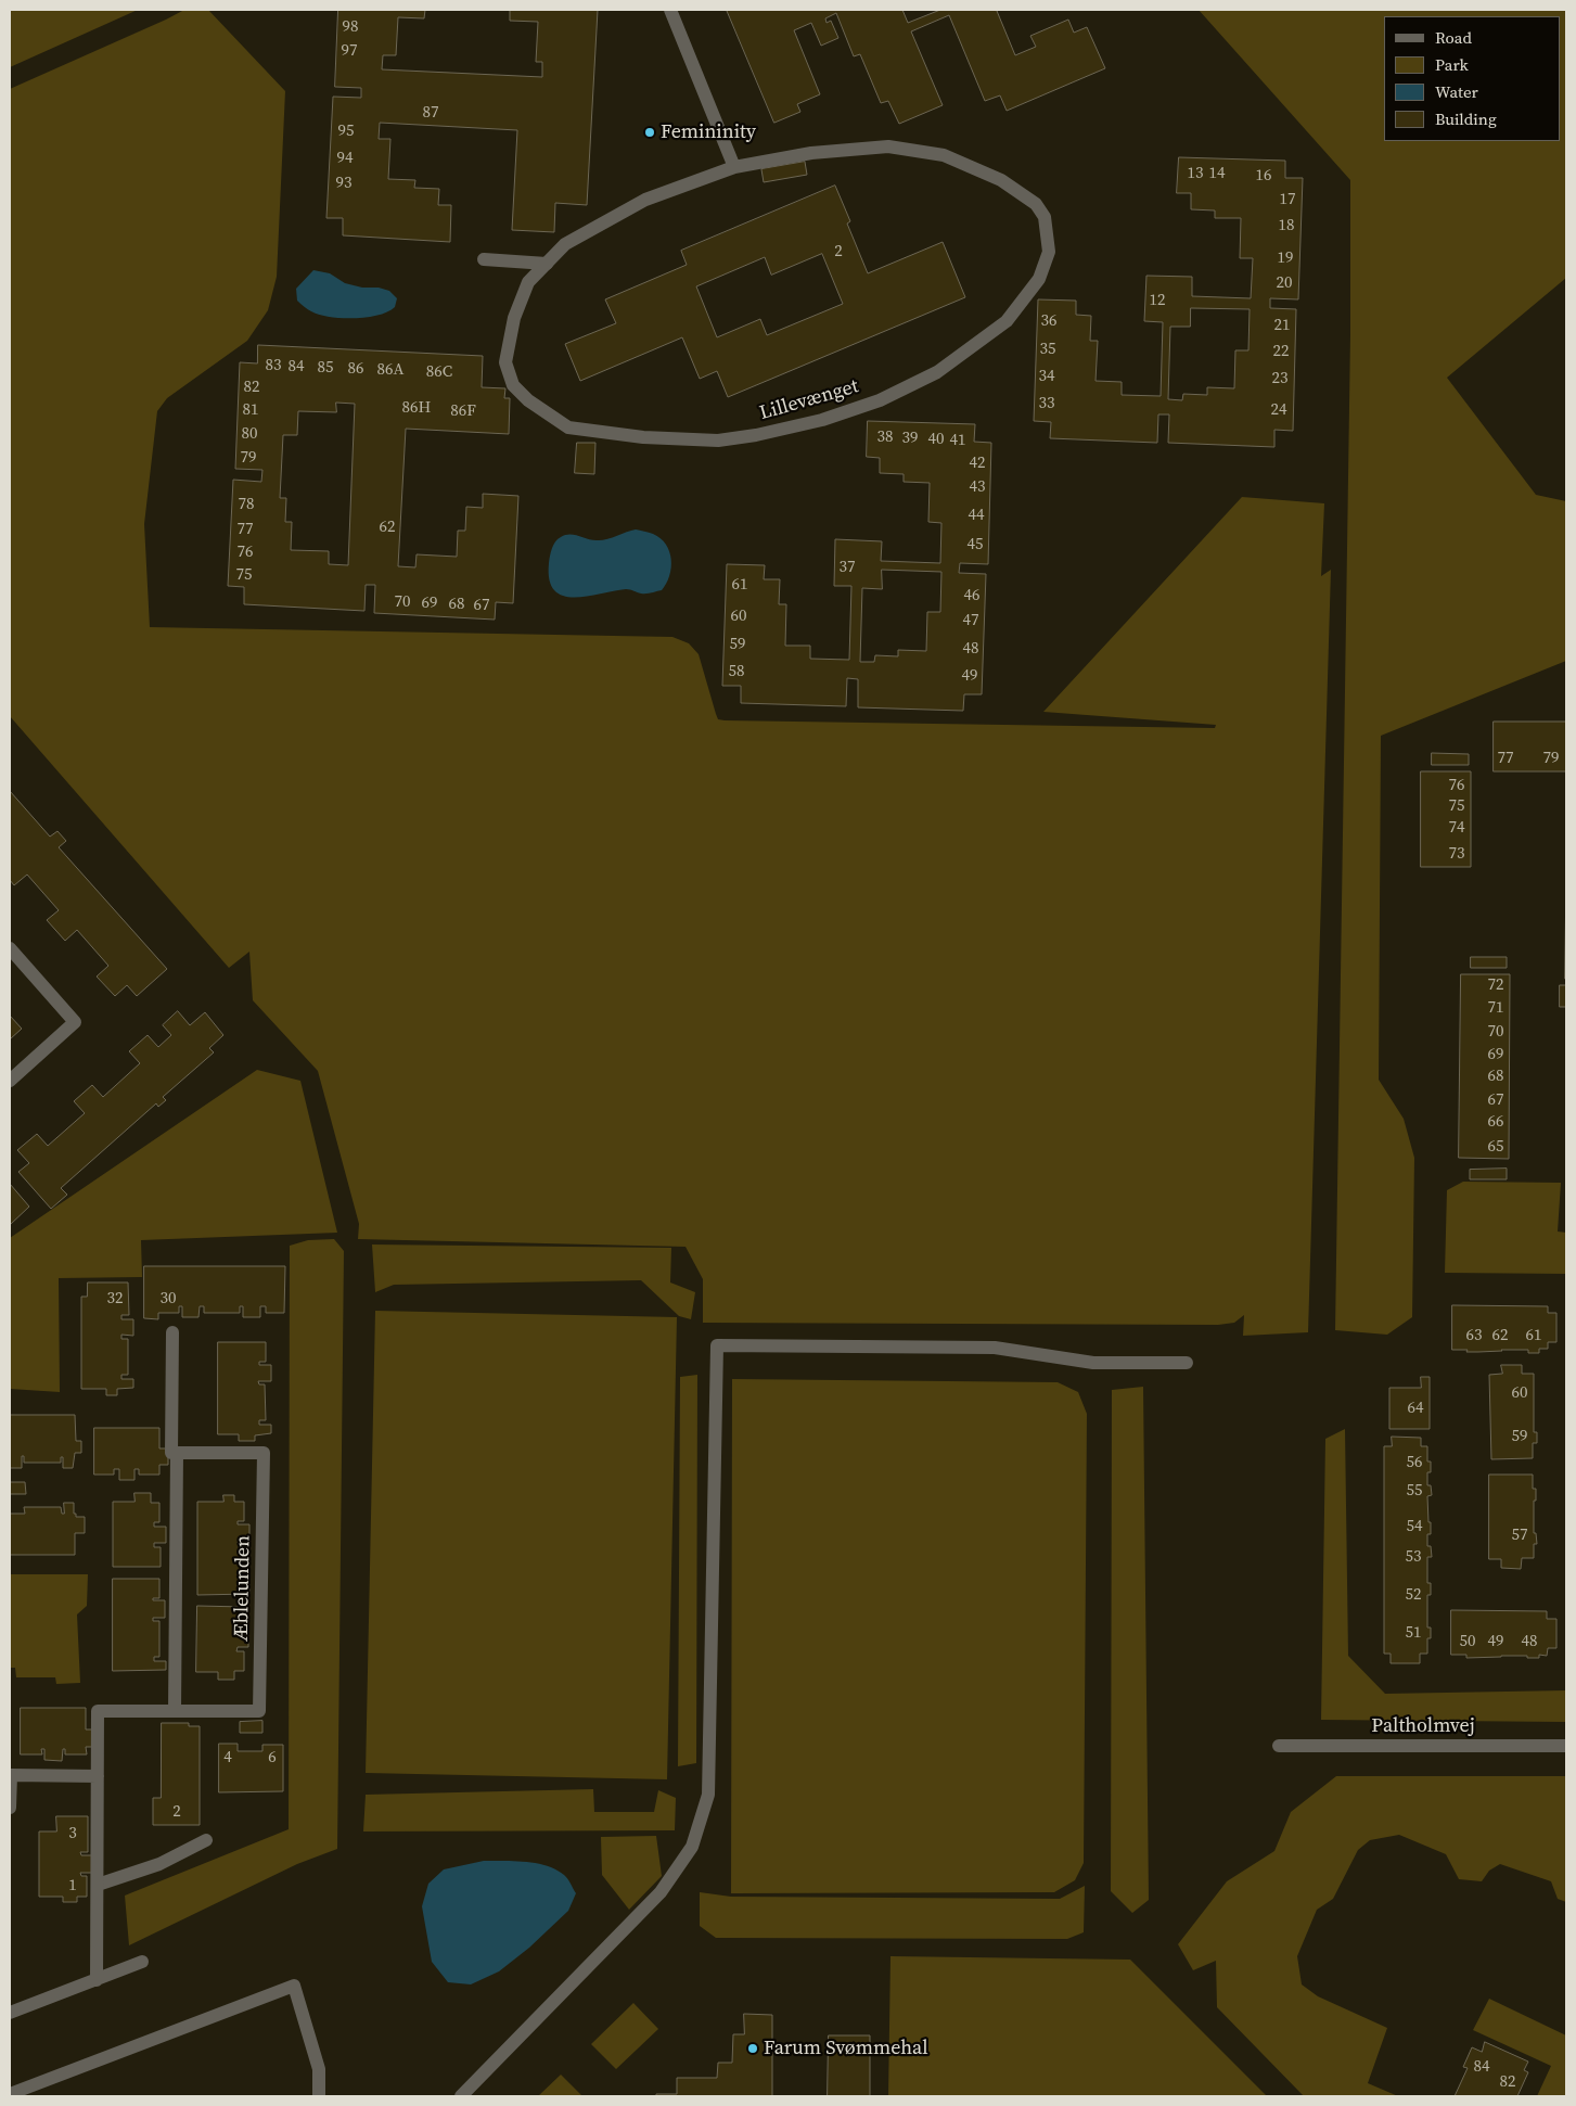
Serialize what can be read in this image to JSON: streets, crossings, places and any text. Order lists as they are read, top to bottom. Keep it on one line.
{"streets":{"street":["Lillevænget","Æblelunden","Paltholmvej"]},"places":["Femininity","Farum Svømmehal"],"house_numbers":["98","97","87","95","94","13","14","16","93","17","18","2","19","20","12","36","21","35","22","83","84","85","86","86A","86C","34","23","82","33","86H","81","24","86F","80","38","39","40","41","79","42","43","78","44","62","77","45","76","37","75","61","46","70","69","68","67","60","47","59","48","58","49","77","79","76","75","74","73","72","71","70","69","68","67","66","65","32","30","63","62","61","60","64","59","56","55","54","57","53","52","51","50","49","48","4","6","2","3","1","84","82"],"legend":["Road","Park","Water","Building"]}
